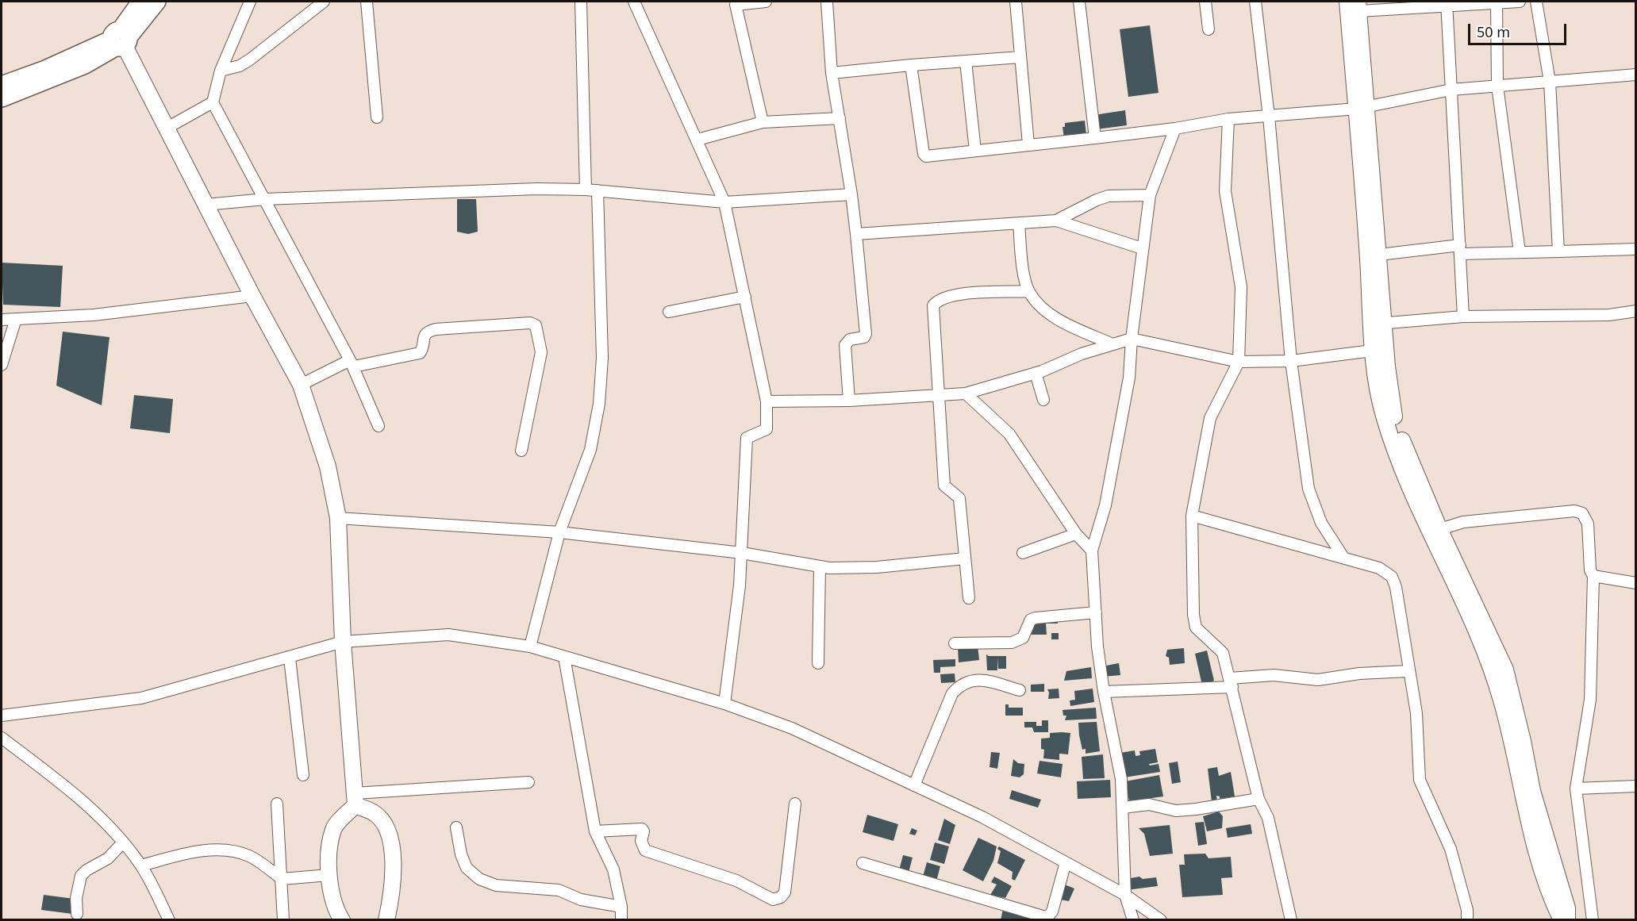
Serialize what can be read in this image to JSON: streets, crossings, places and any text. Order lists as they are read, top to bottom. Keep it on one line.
{"scale_bar":"50 m"}
